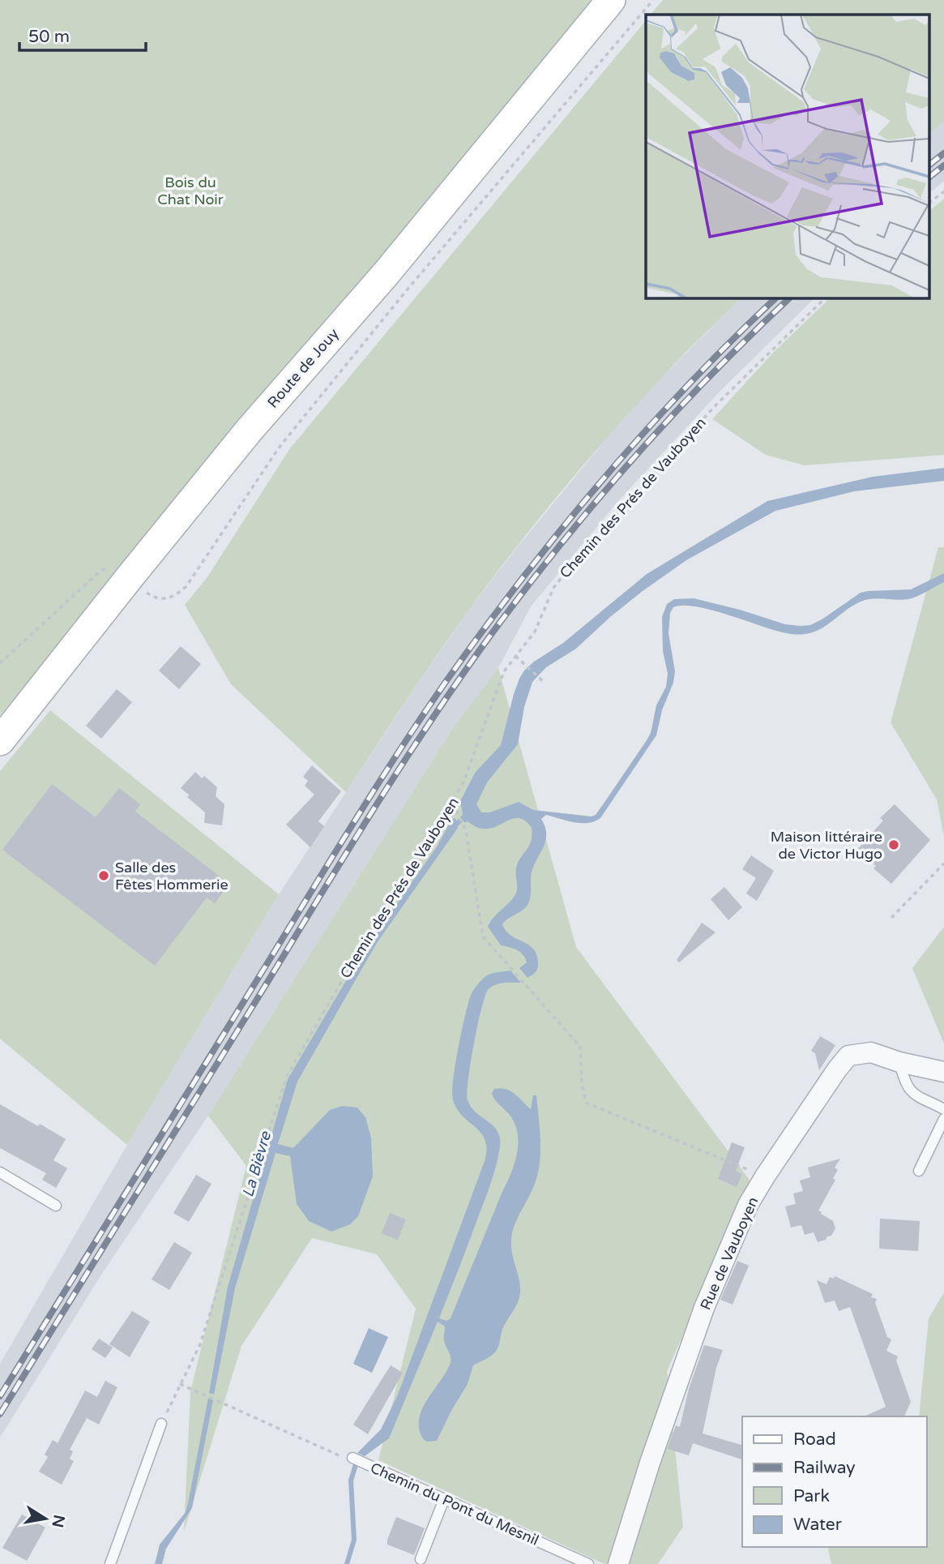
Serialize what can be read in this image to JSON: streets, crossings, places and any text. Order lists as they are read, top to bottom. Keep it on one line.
{"streets":{"main road":["Route de Jouy"],"street":["Rue de Vauboyen"],"lane":["Chemin du Pont du Mesnil"],"path":["Chemin des Prés de Vauboyen"]},"water":["La Bièvre"],"parks":["Bois du Chat Noir"],"places":["Maison littéraire de Victor Hugo","Salle des Fêtes Hommerie"],"legend":["Road","Railway","Park","Water"],"scale_bar":"50 m","north":"right"}
